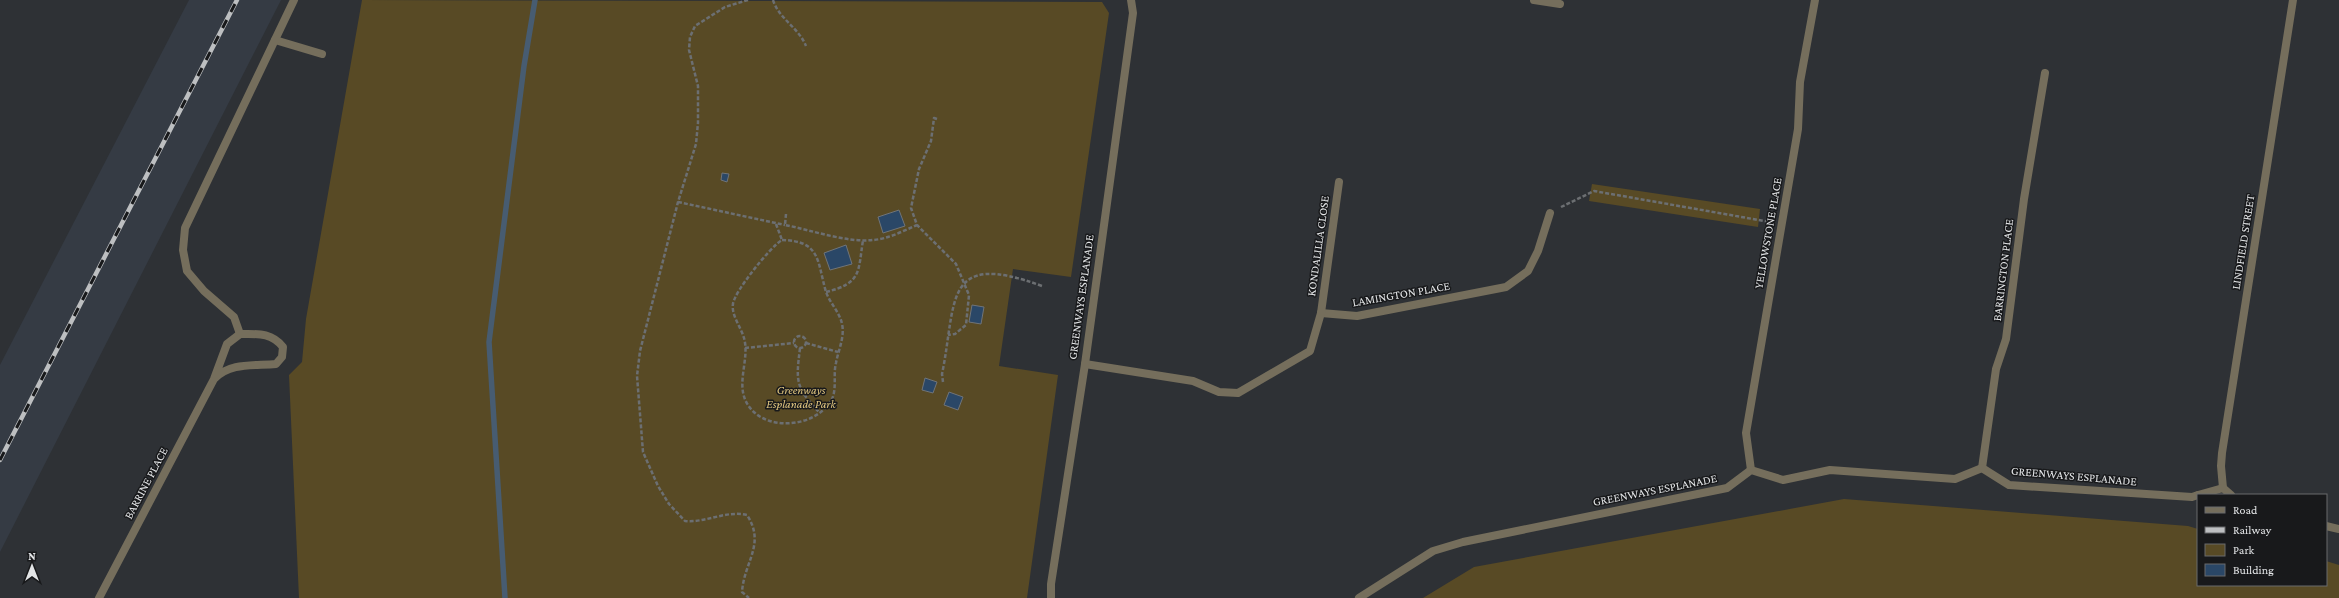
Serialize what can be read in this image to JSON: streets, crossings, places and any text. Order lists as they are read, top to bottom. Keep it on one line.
{"streets":{"street":["YELLOWSTONE PLACE","LINDFIELD STREET","KONDALILLA CLOSE","BARRINGTON PLACE","LAMINGTON PLACE","GREENWAYS ESPLANADE","BARRINE PLACE"]},"crossings":[["YELLOWSTONE PLACE","GREENWAYS ESPLANADE"],["LINDFIELD STREET","GREENWAYS ESPLANADE"],["KONDALILLA CLOSE","LAMINGTON PLACE"],["BARRINGTON PLACE","GREENWAYS ESPLANADE"]],"parks":["Greenways Esplanade Park"],"legend":["Road","Railway","Park","Building"],"north":"top"}
